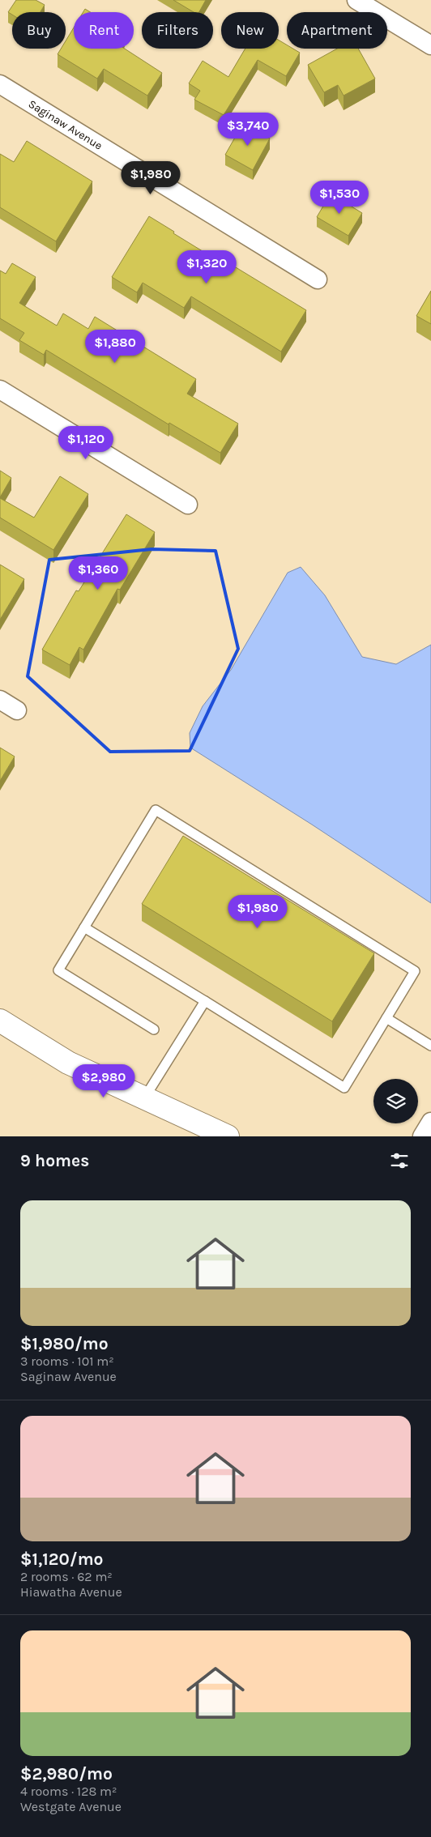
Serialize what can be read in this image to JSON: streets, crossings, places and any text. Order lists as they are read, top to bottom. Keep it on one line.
{"streets":{"street":["Saginaw Avenue"]},"page":{"chip":["Buy","Rent","Filters","New","Apartment"],"price":["$3,740","$1,980","$1,530","$1,320","$1,880","$1,120","$1,360","$1,980","$2,980"],"heading":"9 homes","list":[{"name":"$1,980/mo","note":"3 rooms · 101 m² · Saginaw Avenue"},{"name":"$1,120/mo","note":"2 rooms · 62 m² · Hiawatha Avenue"},{"name":"$2,980/mo","note":"4 rooms · 128 m² · Westgate Avenue"}]}}
